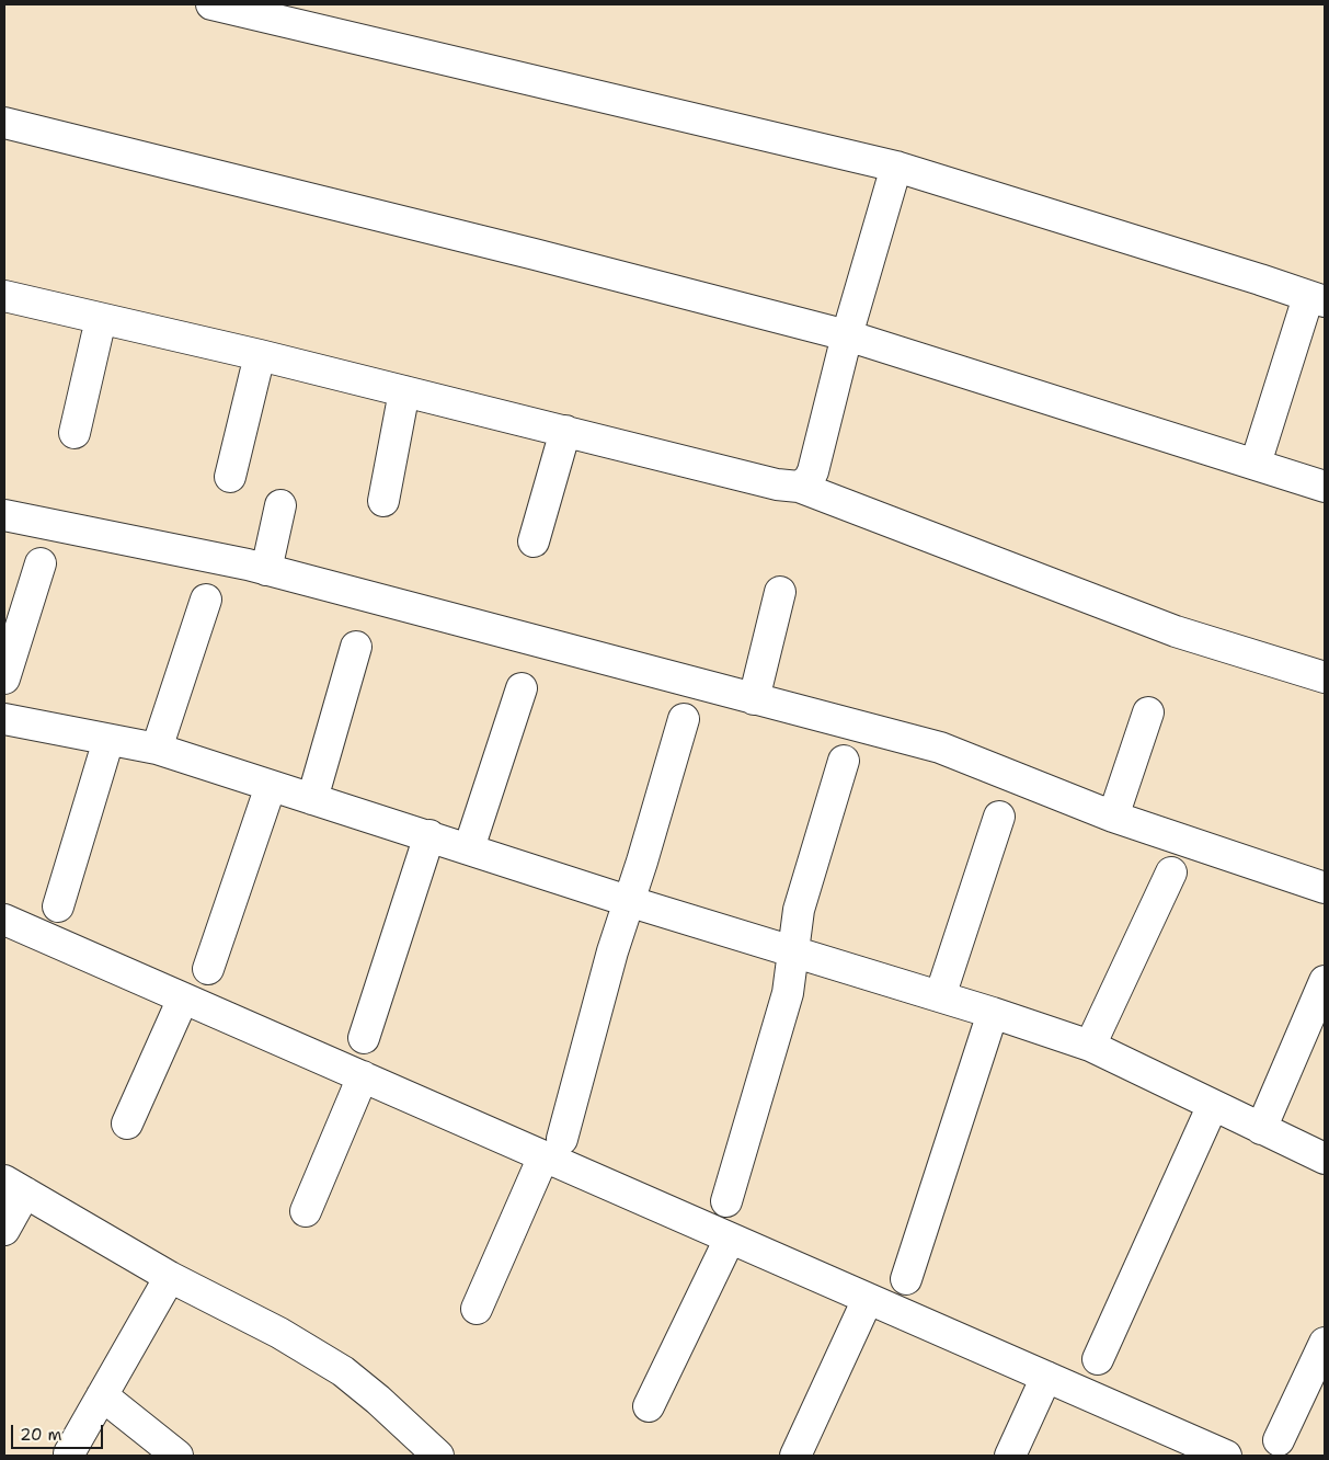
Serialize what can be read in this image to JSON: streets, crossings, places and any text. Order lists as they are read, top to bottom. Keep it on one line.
{"scale_bar":"20 m"}
